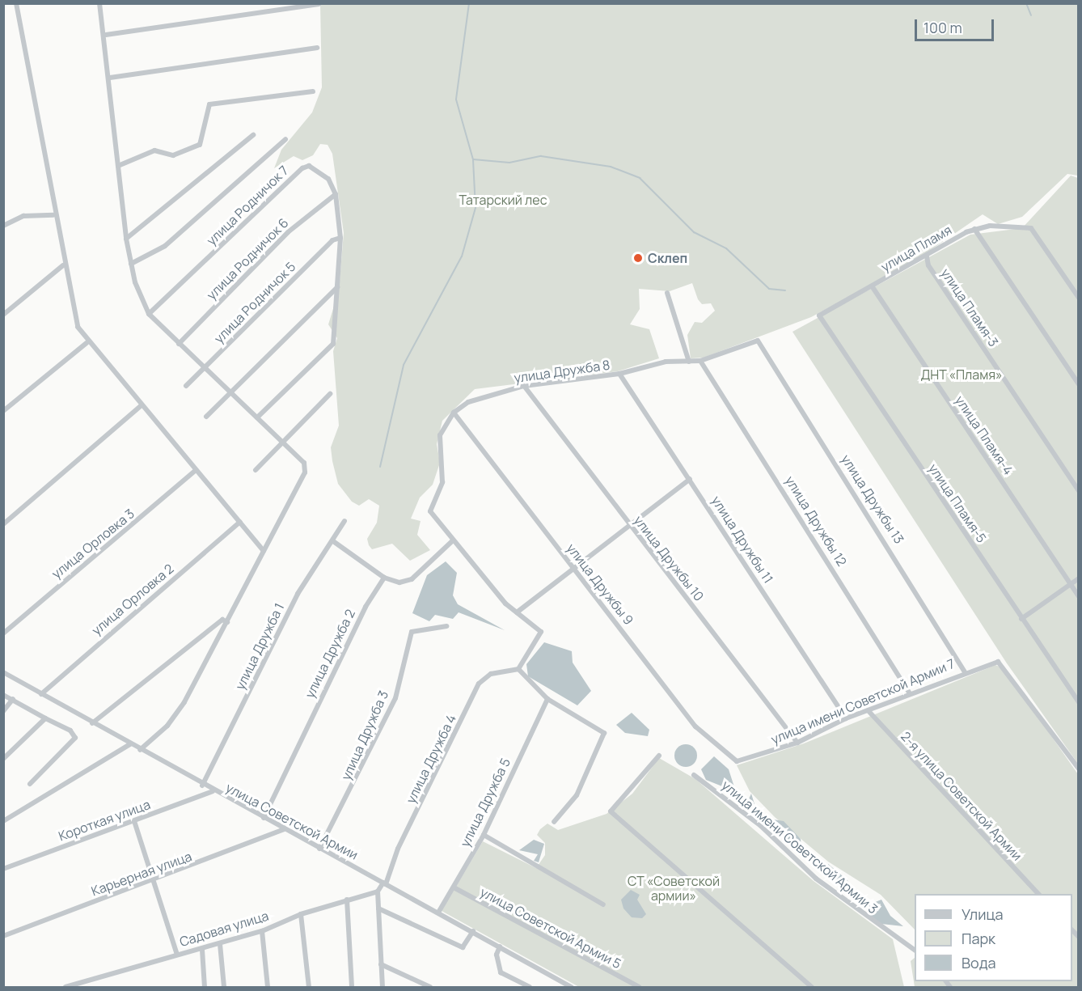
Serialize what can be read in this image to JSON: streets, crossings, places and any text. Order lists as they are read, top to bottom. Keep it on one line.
{"streets":{"street":["улица Родничок 7","улица Пламя","улица Родничок 6","улица Родничок 5","улица Пламя-3","улица Дружба 8","улица Пламя-4","улица Дружбы 13","улица Пламя-5","улица Дружбы 12","улица Дружбы 11","улица Орловка 3","улица Дружбы 10","улица Дружбы 9","улица Орловка 2","улица Дружба 1","улица Дружба 2","улица имени Советской Армии 7","улица Дружба 3","улица Дружба 4","2-я улица Советской Армии","улица Дружба 5","Короткая улица","улица Советской Армии","улица имени Советской Армии 3","Карьерная улица","улица Советской Армии 5","Садовая улица"]},"crossings":[["улица Родничок 7","улица Родничок 6"],["улица Пламя","улица Пламя-3"],["улица Пламя","улица Пламя-4"],["улица Пламя","улица Пламя-5"],["улица Дружба 8","улица Дружбы 13"],["улица Дружба 8","улица Дружбы 12"],["улица Дружба 8","улица Дружбы 11"],["улица Дружба 8","улица Дружбы 10"],["улица Дружба 8","улица Дружбы 9"],["улица Дружба 8","улица Дружба 4"],["улица Дружбы 13","улица имени Советской Армии 7"],["улица Дружбы 12","улица имени Советской Армии 7"],["улица Дружбы 11","улица имени Советской Армии 7"],["улица Дружбы 10","улица имени Советской Армии 7"],["улица Дружбы 9","улица имени Советской Армии 7"],["улица Орловка 2","улица Советской Армии"],["улица Дружба 1","улица Советской Армии"],["улица Дружба 2","улица Советской Армии"],["улица имени Советской Армии 7","2-я улица Советской Армии"],["улица Дружба 3","улица Советской Армии"],["улица Дружба 4","улица Советской Армии"],["улица Дружба 5","улица Советской Армии"],["улица Дружба 5","улица Советской Армии 5"],["Короткая улица","улица Советской Армии"],["улица Советской Армии","Карьерная улица"]],"parks":["Татарский лес","ДНТ «Пламя»","СТ «Советской армии»"],"places":["Склеп"],"legend":["Улица","Парк","Вода"],"scale_bar":"100 m"}
